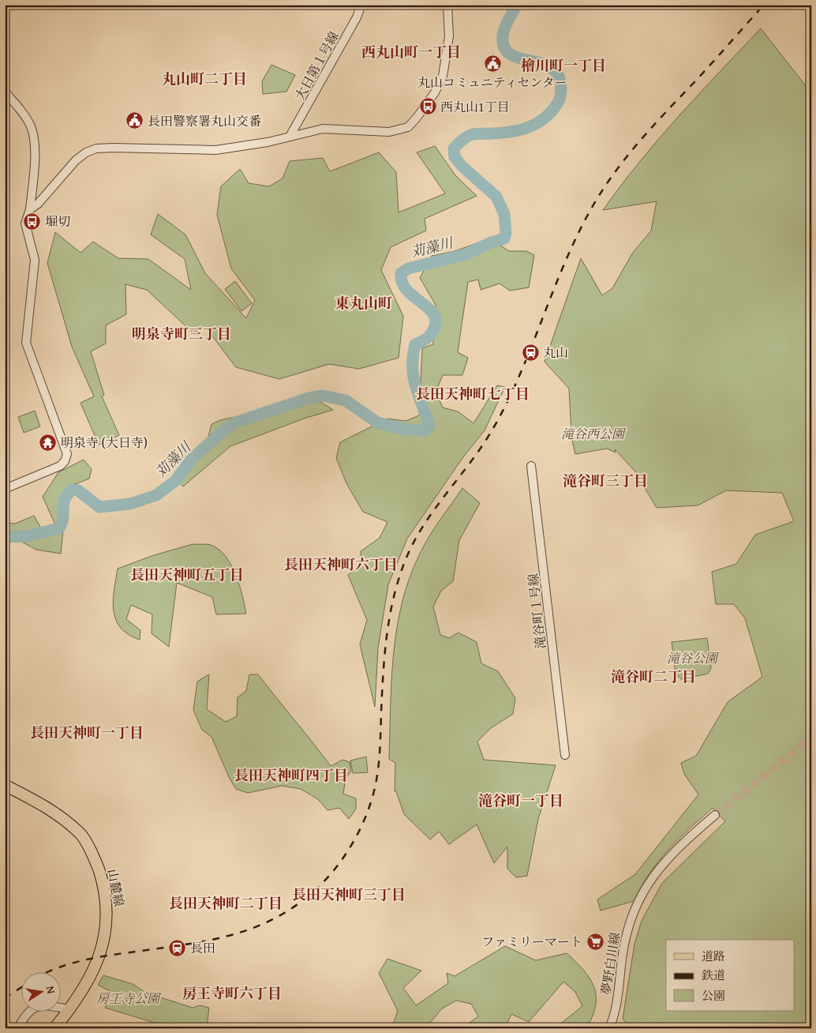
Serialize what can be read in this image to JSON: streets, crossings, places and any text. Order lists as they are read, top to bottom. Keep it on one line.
{"streets":{"main road":["山麓線"],"street":["大日第１号線","滝谷町１号線","夢野白川線"]},"districts":["西丸山町一丁目","檜川町一丁目","丸山町二丁目","東丸山町","明泉寺町三丁目","長田天神町七丁目","滝谷町三丁目","長田天神町六丁目","長田天神町五丁目","滝谷町二丁目","長田天神町一丁目","長田天神町四丁目","滝谷町一丁目","長田天神町三丁目","長田天神町二丁目","房王寺町六丁目"],"water":["苅藻川"],"parks":["滝谷西公園","滝谷公園","房王寺公園"],"places":{"public building":["丸山コミュニティセンター","長田警察署丸山交番"],"bus stop":["西丸山1丁目","堀切"],"station":["丸山","長田"],"temple":["明泉寺 (大日寺)"],"supermarket":["ファミリーマート"]},"legend":["道路","鉄道","公園"],"north":"right"}
